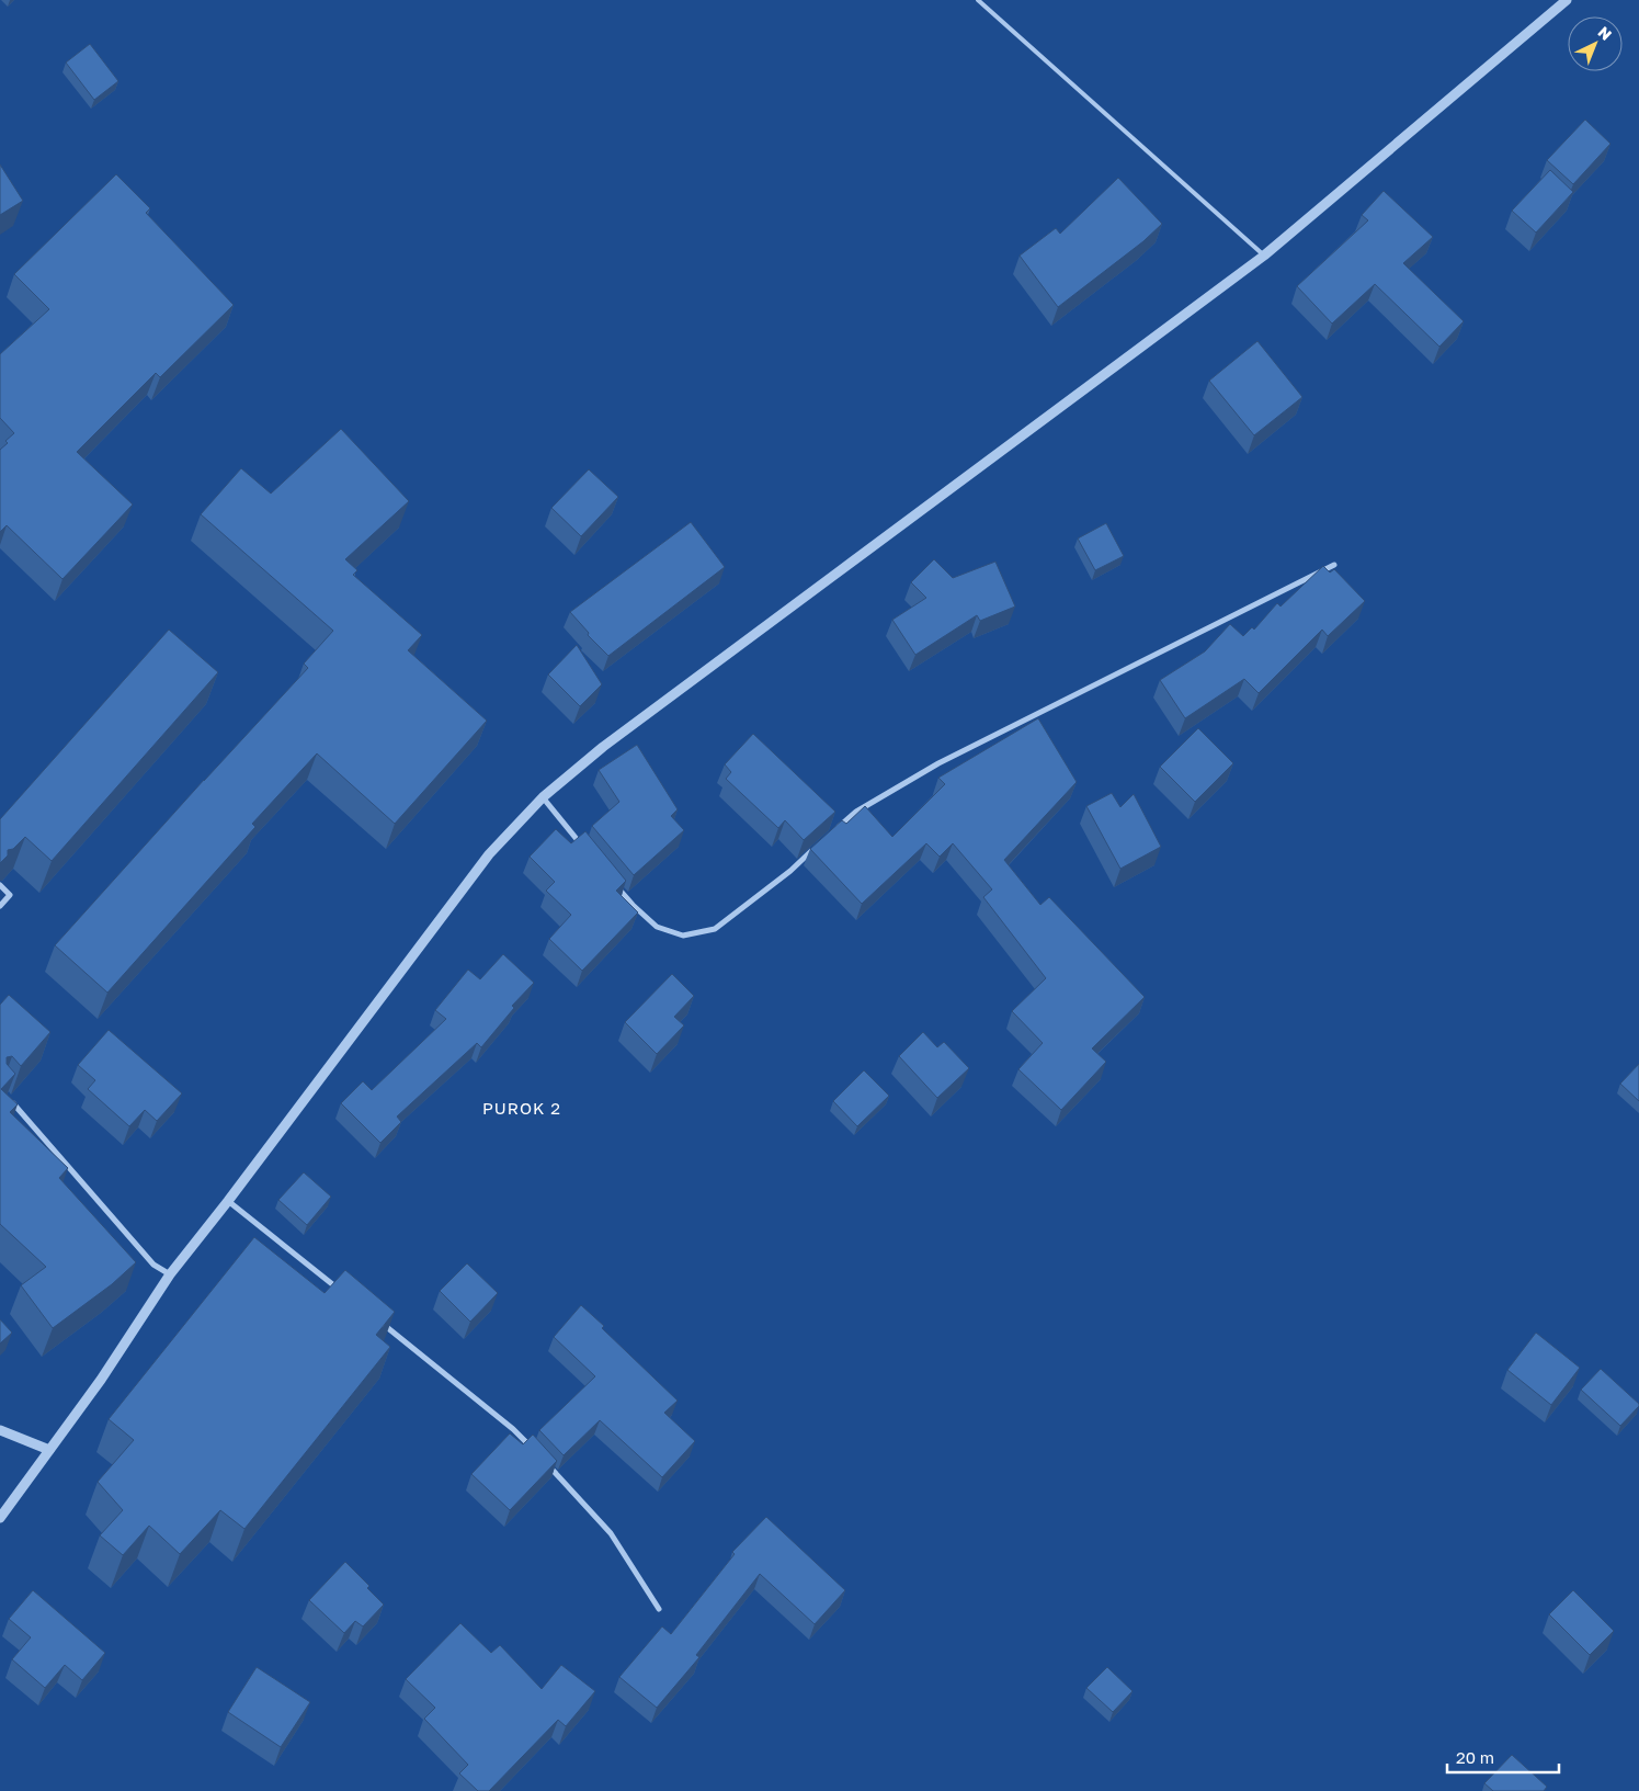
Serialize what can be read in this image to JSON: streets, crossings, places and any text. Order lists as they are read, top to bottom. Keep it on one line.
{"districts":["PUROK 2"],"scale_bar":"20 m","north":"top right"}
